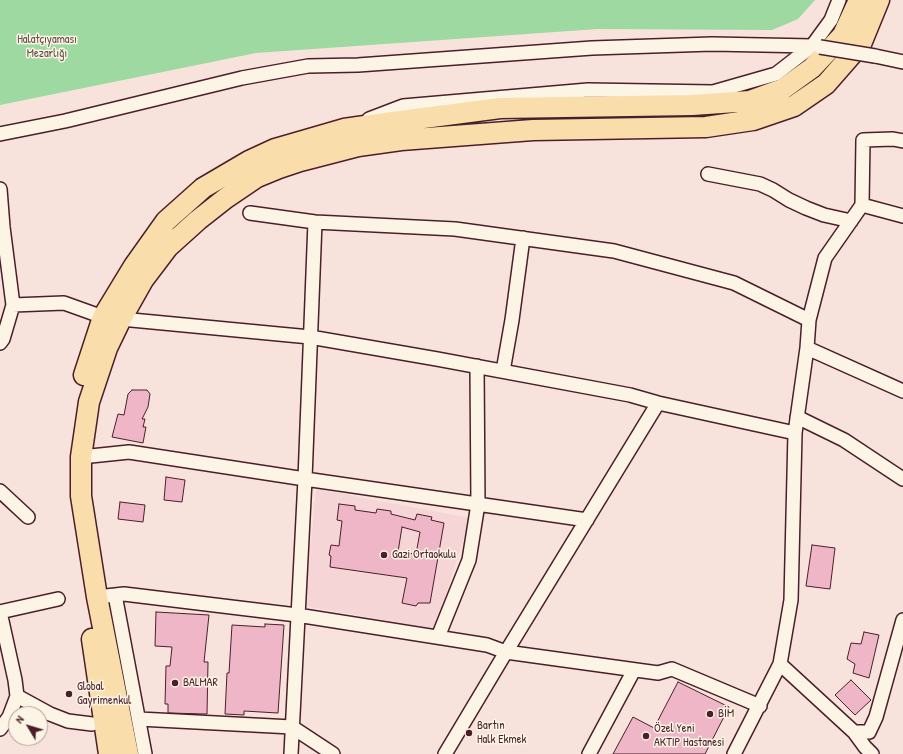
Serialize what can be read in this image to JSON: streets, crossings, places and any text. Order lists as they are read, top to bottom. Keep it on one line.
{"parks":["Halatçıyaması Mezarlığı"],"places":["Gazi Ortaokulu","BALMAR","Global Gayrimenkul","BİM","Bartın Halk Ekmek","Özel Yeni AKTIP Hastanesi"],"north":"top left"}
